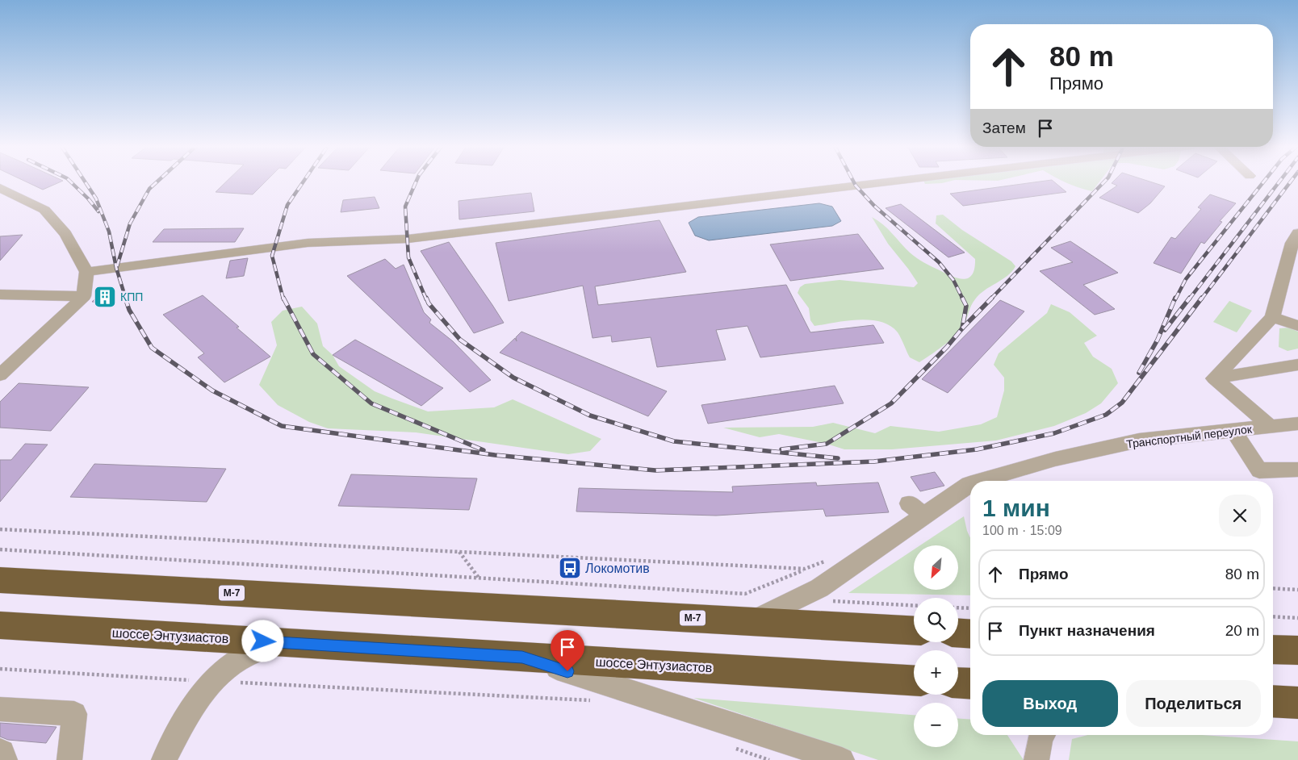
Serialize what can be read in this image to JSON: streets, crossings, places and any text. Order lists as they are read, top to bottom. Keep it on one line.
{"streets":{"highway":["М-7","шоссе Энтузиастов"],"street":["Транспортный переулок"]},"crossings":[["Транспортный переулок","М-7"]],"places":{"building":["КПП"],"bus stop":["Локомотив"]},"north":"bottom left","page":{"turn":["80 m","Прямо"],"then":"Затем","heading":["1 мин","100 m · 15:09"],"map_buttons":["+","−"],"list":[{"name":"Прямо","value":"80 m"},{"name":"Пункт назначения","value":"20 m"}],"buttons":["Выход","Поделиться"]}}
